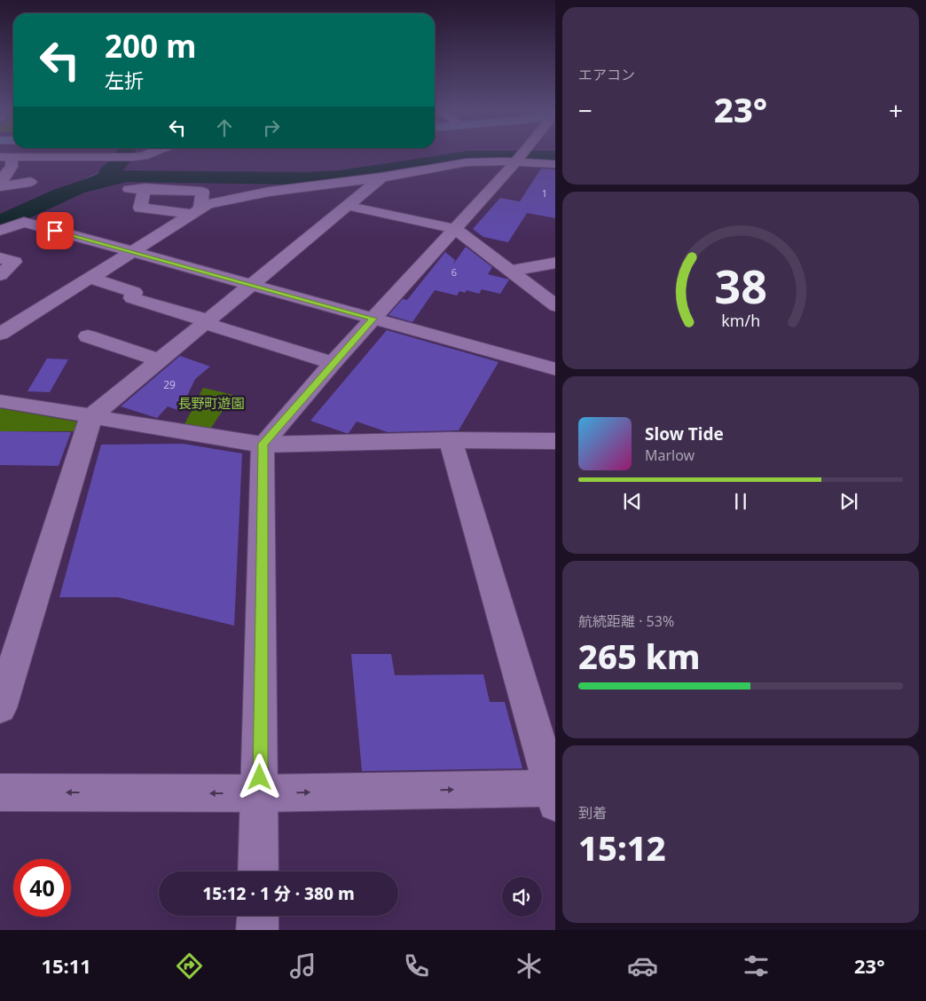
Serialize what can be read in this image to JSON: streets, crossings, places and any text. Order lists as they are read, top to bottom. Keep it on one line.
{"parks":["長野町遊園"],"house_numbers":["1","6","29"],"page":{"tile":["エアコン",["航続距離 · 53%","265 km"],["到着","15:12"]],"turn":["200 m","左折"],"heat":["−","23°","+"],"song":["Slow Tide","Marlow"],"limit":"40","trip":"15:12 · 1 分 · 380 m","tabs":["15:11","23°"],"gauge":["38","km/h"]}}
